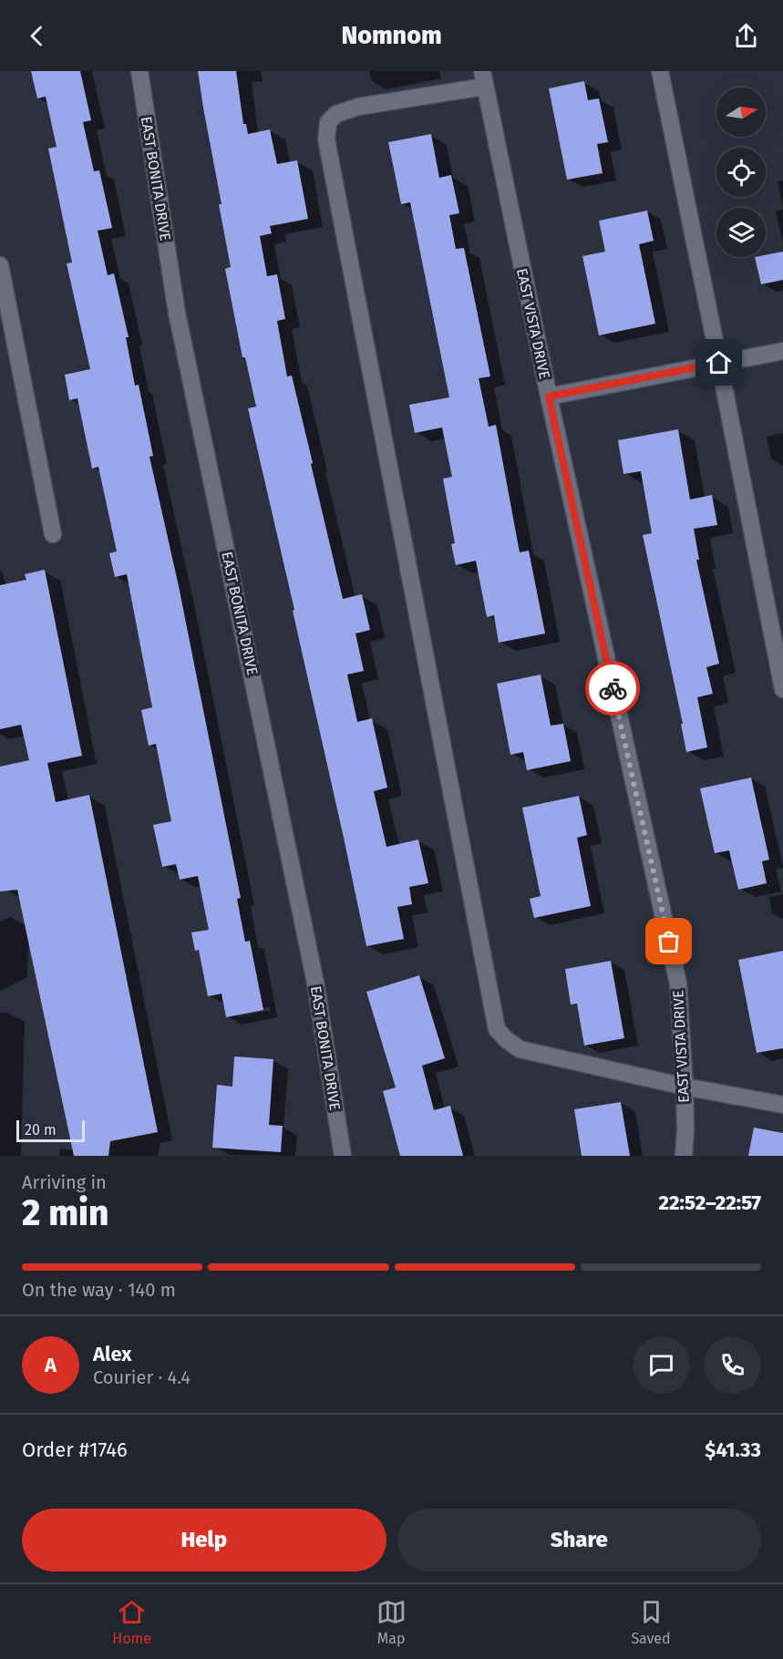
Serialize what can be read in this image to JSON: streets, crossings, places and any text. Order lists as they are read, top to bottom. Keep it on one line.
{"streets":{"street":["EAST BONITA DRIVE","EAST VISTA DRIVE"]},"scale_bar":"20 m","north":"right","page":{"header":"Nomnom","scale":"20 m","heading":["2 min","Arriving in","22:52–22:57"],"panel":["Alex","Courier · 4.4","Order #1746","$41.33"],"bar":"On the way · 140 m","round":"A","buttons":["Help","Share"],"tabs":["Home","Map","Saved"]}}
